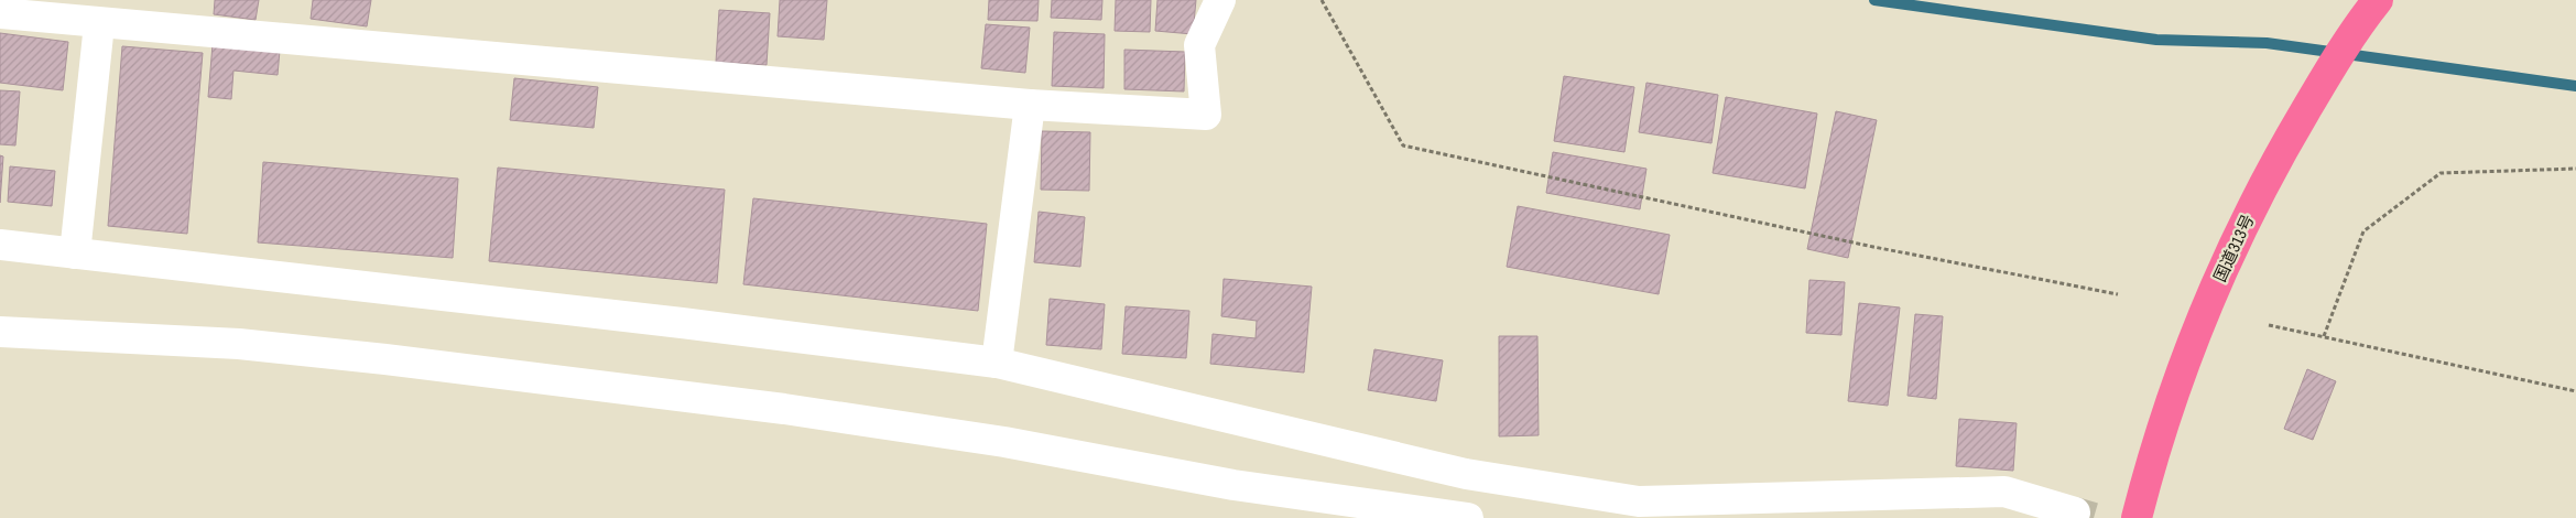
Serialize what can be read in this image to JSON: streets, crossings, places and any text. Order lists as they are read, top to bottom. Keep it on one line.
{"streets":{"highway":["国道313号"]}}
